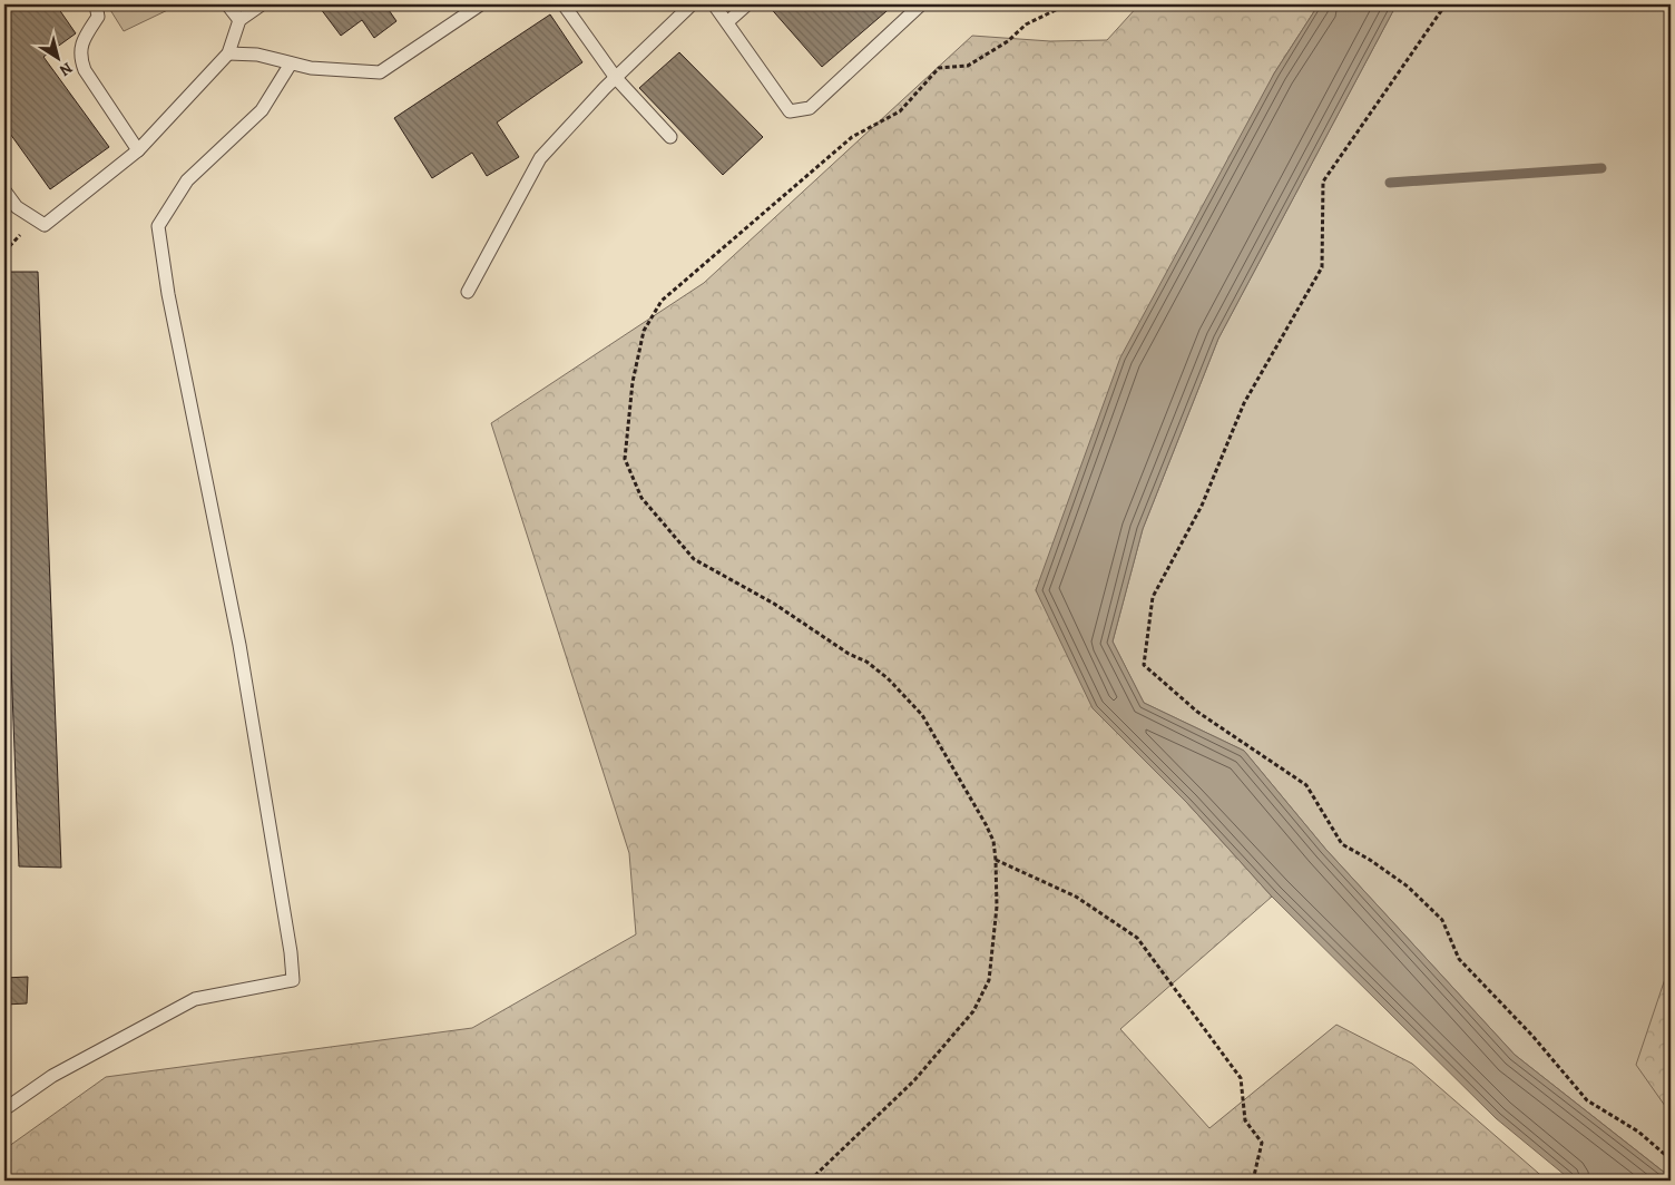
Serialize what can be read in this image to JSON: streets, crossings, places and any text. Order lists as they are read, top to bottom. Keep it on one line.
{"north":"bottom right"}
